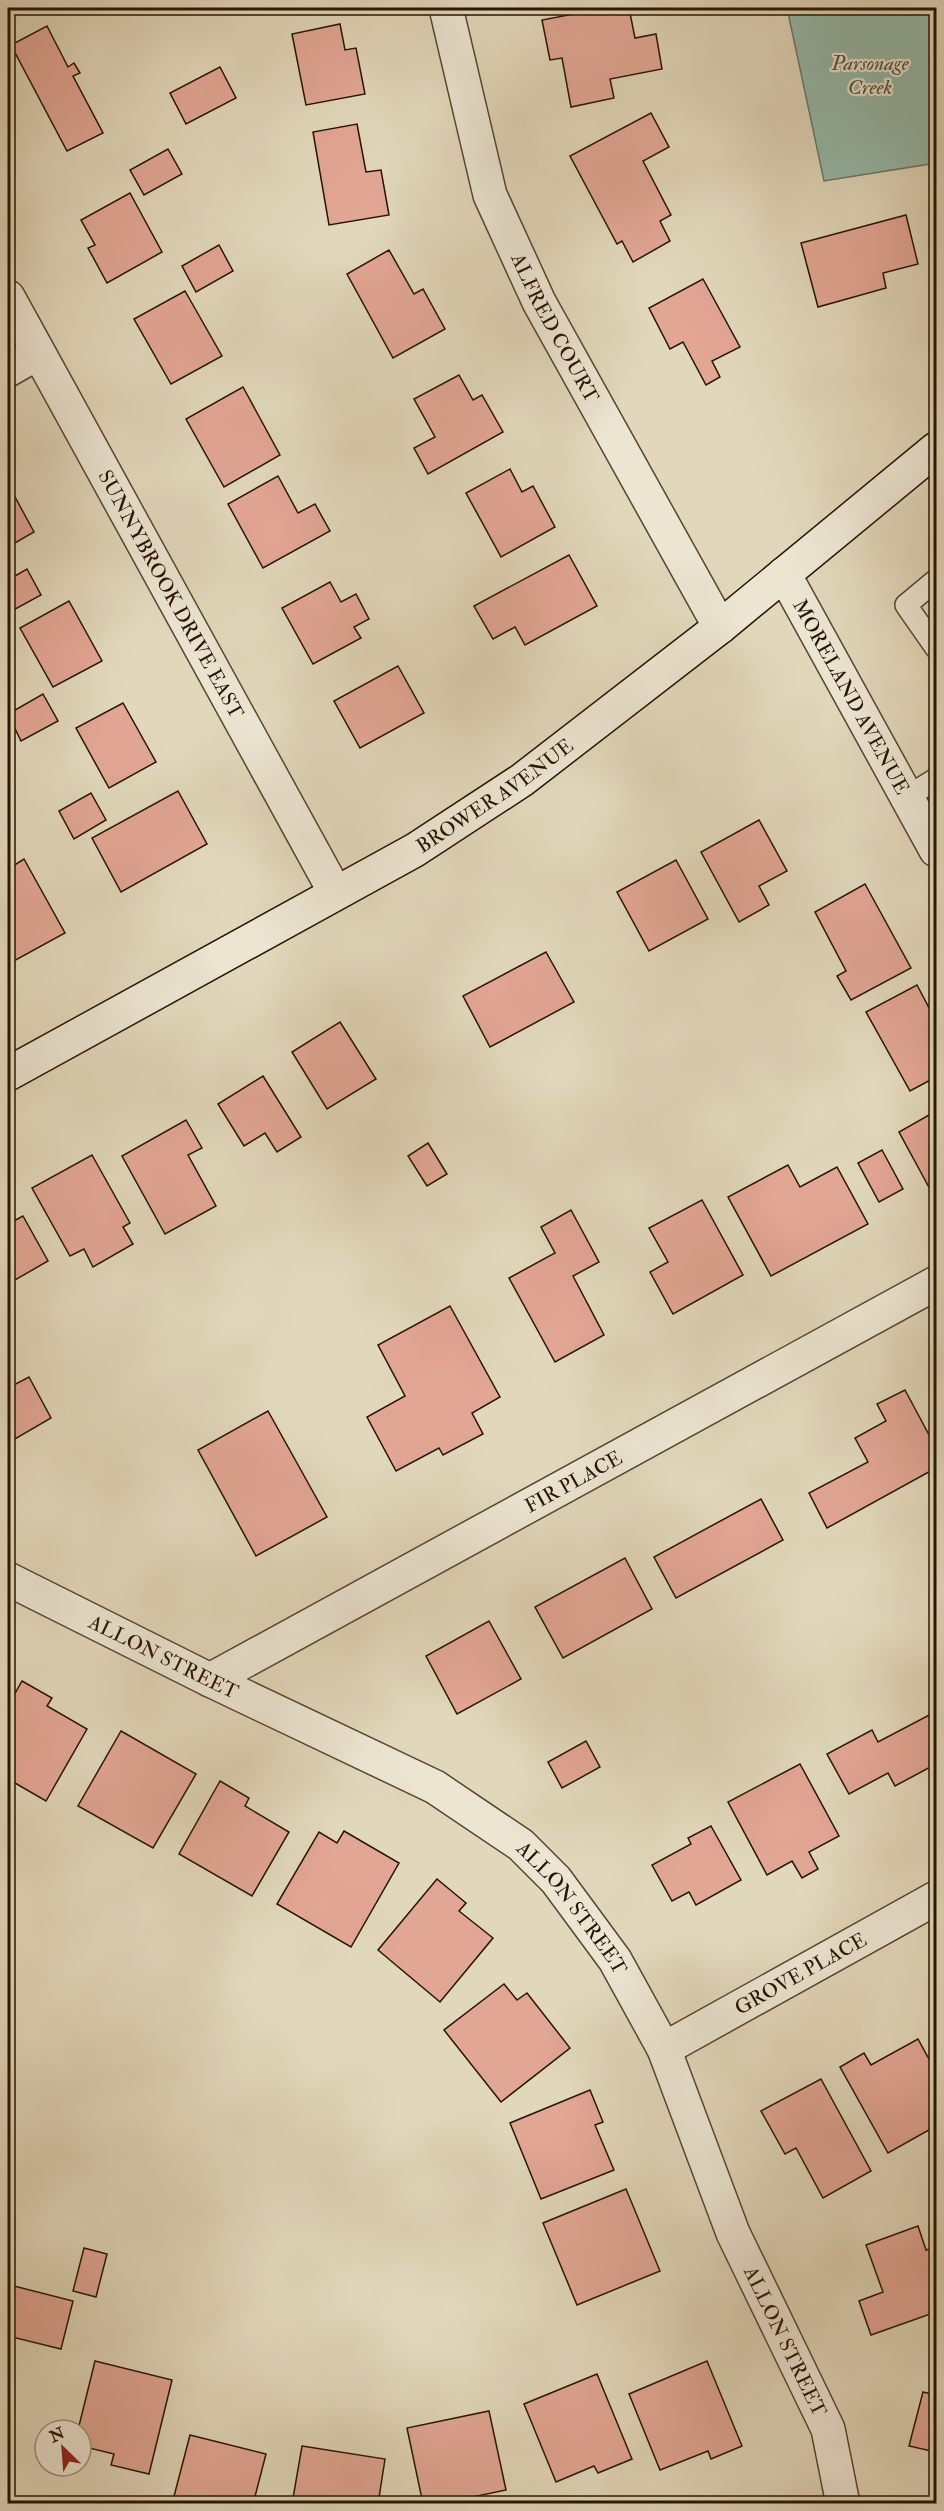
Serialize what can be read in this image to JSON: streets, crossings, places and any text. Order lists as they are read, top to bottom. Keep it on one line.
{"streets":{"street":["ALFRED COURT","SUNNYBROOK DRIVE EAST","MORELAND AVENUE","BROWER AVENUE","FIR PLACE","ALLON STREET","GROVE PLACE"]},"crossings":[["ALFRED COURT","BROWER AVENUE"],["SUNNYBROOK DRIVE EAST","BROWER AVENUE"],["MORELAND AVENUE","BROWER AVENUE"],["FIR PLACE","ALLON STREET"],["ALLON STREET","GROVE PLACE"]],"water":["Parsonage Creek"],"north":"top left"}
